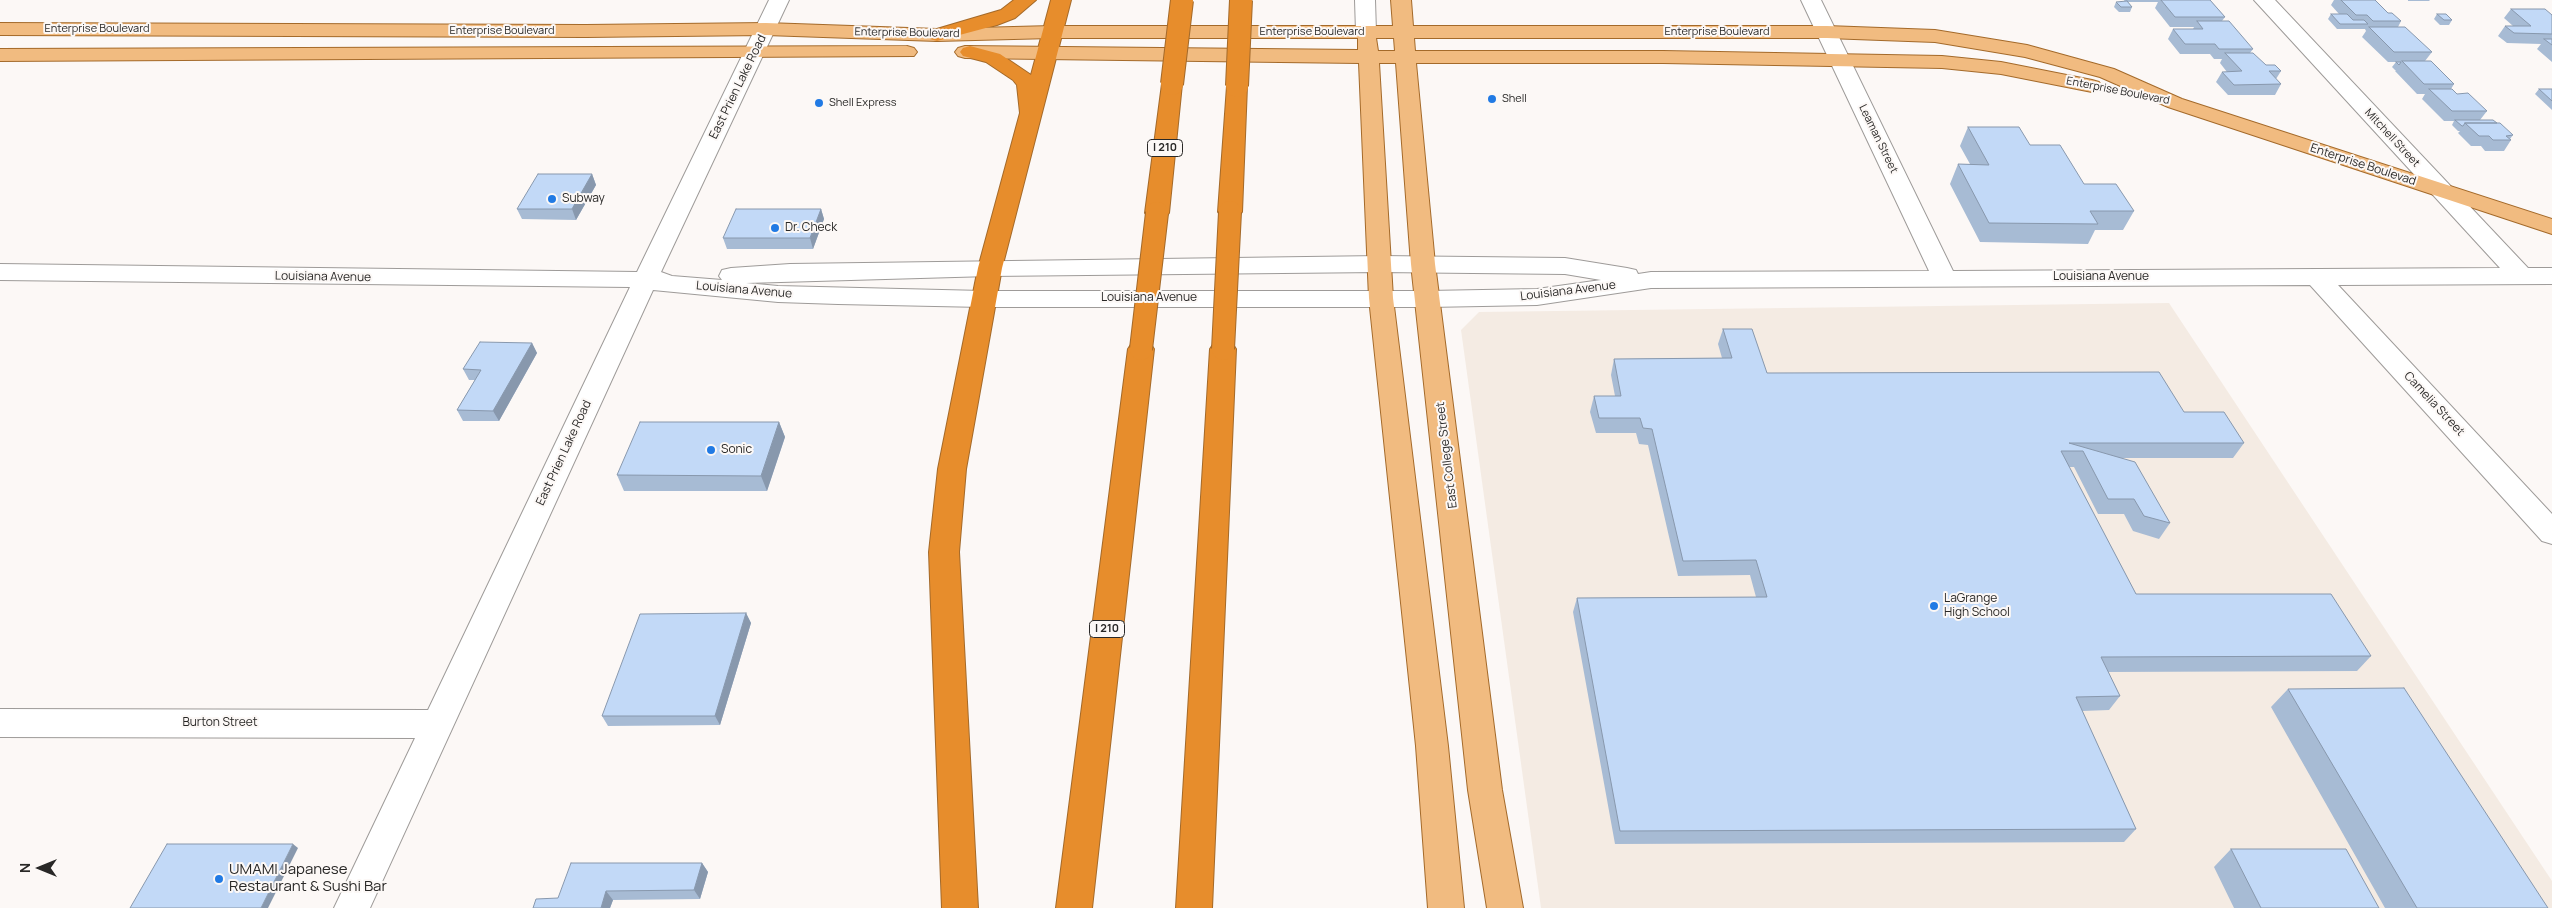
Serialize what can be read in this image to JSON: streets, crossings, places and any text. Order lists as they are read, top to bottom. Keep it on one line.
{"streets":{"highway":["I 210"],"main road":["Enterprise Boulevard","Enterprise Boulevad","East College Street"],"street":["East Prien Lake Road","Mitchell Street","Leaman Street","Louisiana Avenue","Camelia Street","Burton Street"]},"crossings":[["Enterprise Boulevard","East Prien Lake Road"],["Enterprise Boulevard","Leaman Street"],["Enterprise Boulevard","Enterprise Boulevad"],["Enterprise Boulevard","East College Street"],["East Prien Lake Road","Louisiana Avenue"],["East Prien Lake Road","Burton Street"],["Mitchell Street","Enterprise Boulevad"],["Mitchell Street","Louisiana Avenue"],["Leaman Street","Louisiana Avenue"],["Louisiana Avenue","Camelia Street"],["Louisiana Avenue","East College Street"]],"places":["Shell","Shell Express","Subway","Dr. Check","Sonic","LaGrange High School","UMAMI Japanese Restaurant & Sushi Bar"],"north":"left"}
